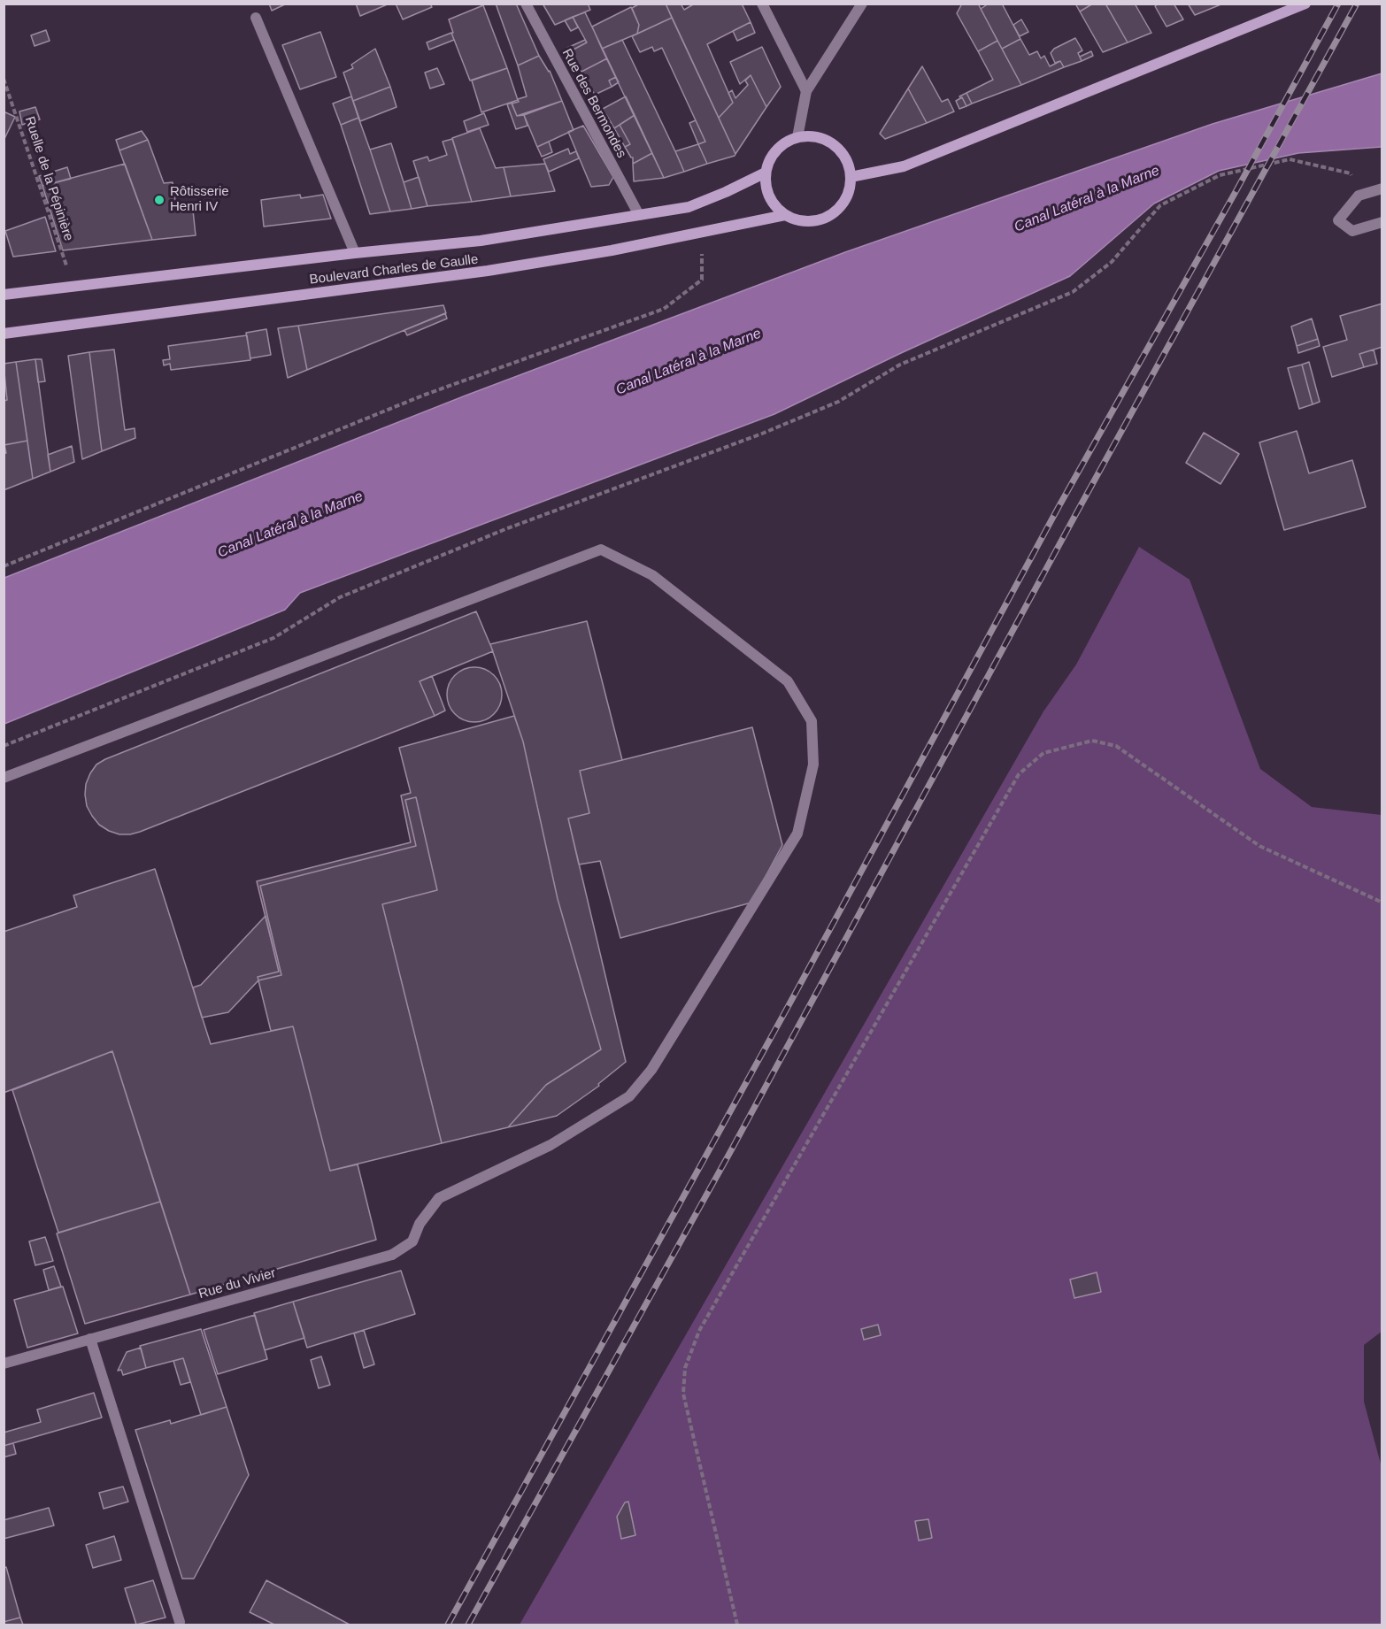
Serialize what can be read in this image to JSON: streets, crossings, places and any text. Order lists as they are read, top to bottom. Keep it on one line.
{"streets":{"main road":["Boulevard Charles de Gaulle"],"street":["Rue des Bermondes","Rue du Vivier"],"path":["Ruelle de la Pépinière"]},"crossings":[["Rue des Bermondes","Boulevard Charles de Gaulle"],["Ruelle de la Pépinière","Boulevard Charles de Gaulle"]],"water":["Canal Latéral à la Marne"],"places":["Rôtisserie Henri IV"]}
